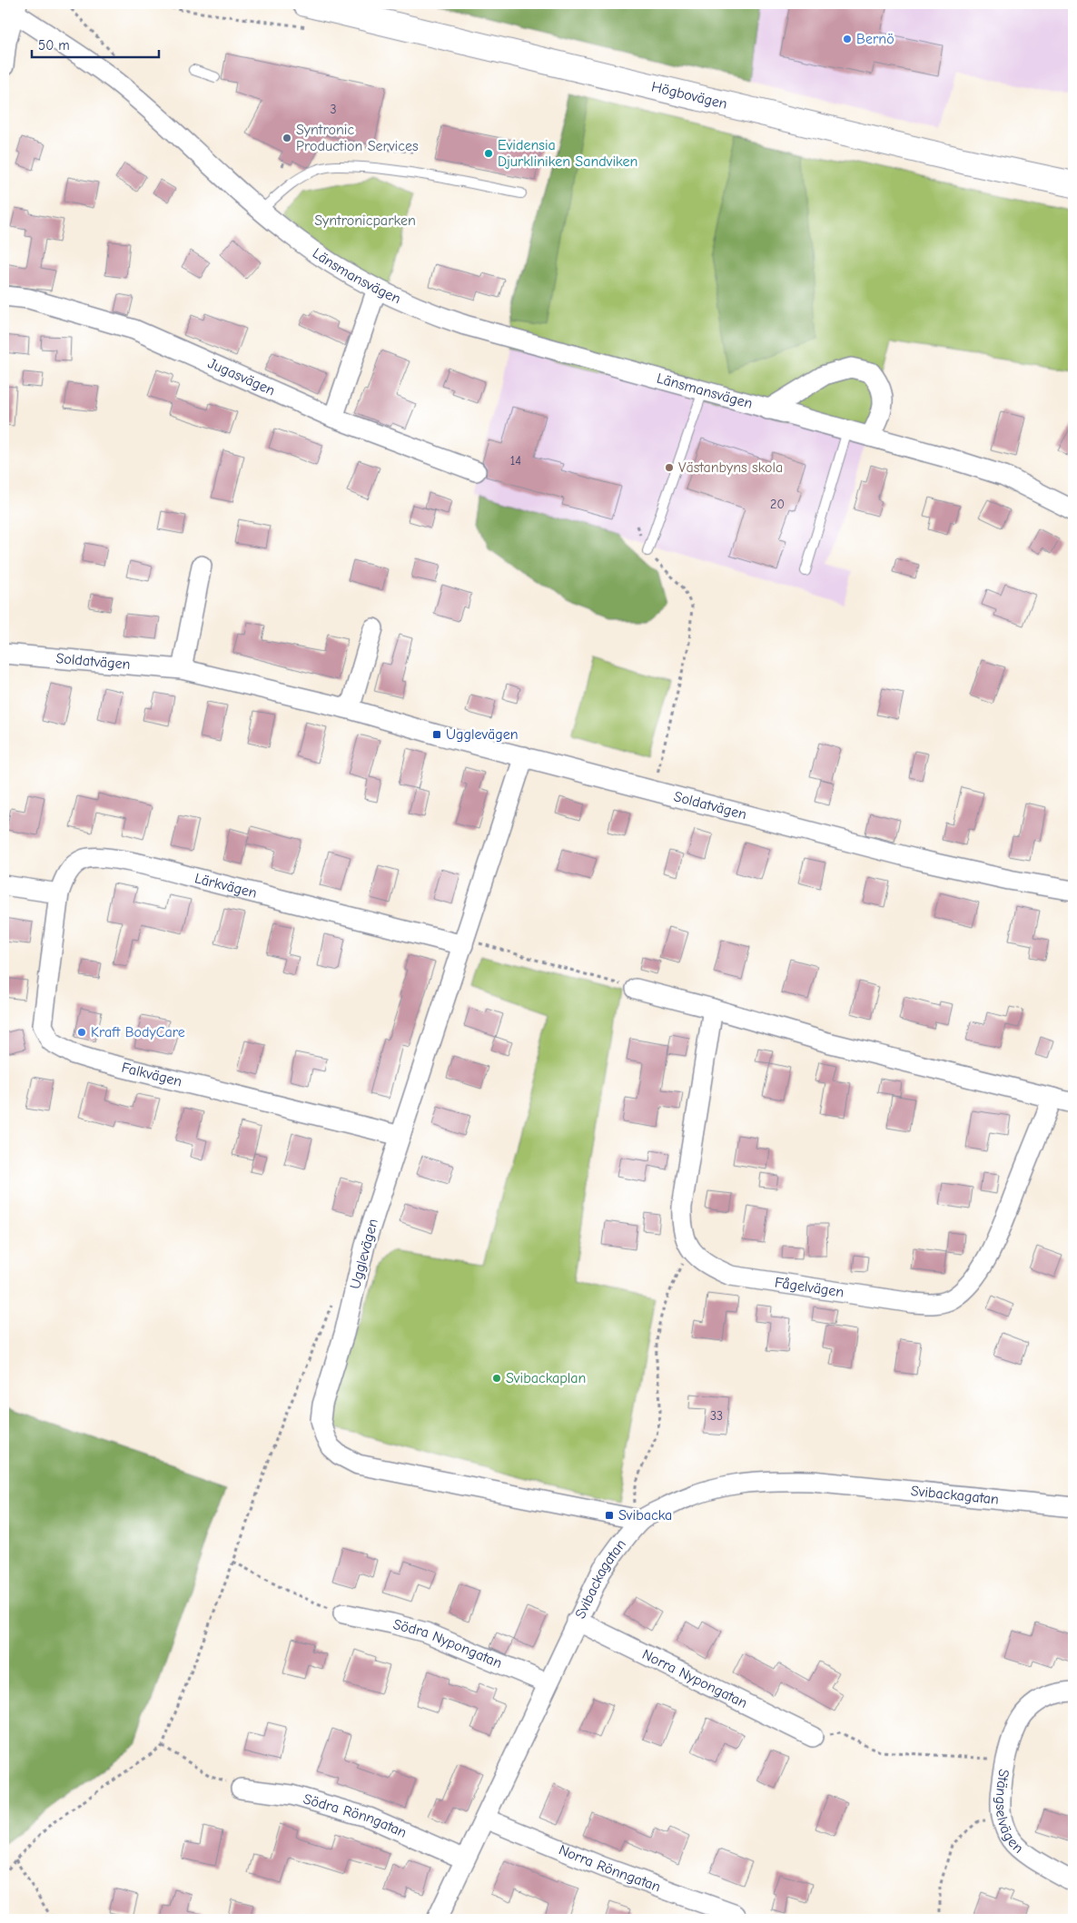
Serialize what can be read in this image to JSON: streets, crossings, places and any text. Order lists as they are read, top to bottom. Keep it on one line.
{"streets":{"main road":["Högbovägen"],"street":["Länsmansvägen","Jugasvägen","Soldatvägen","Lärkvägen","Falkvägen","Ugglevägen","Fågelvägen","Svibackagatan","Södra Nypongatan","Norra Nypongatan","Stängselvägen","Södra Rönngatan","Norra Rönngatan"]},"crossings":[["Soldatvägen","Ugglevägen"],["Lärkvägen","Falkvägen"],["Lärkvägen","Ugglevägen"],["Falkvägen","Ugglevägen"],["Ugglevägen","Svibackagatan"],["Svibackagatan","Södra Nypongatan"],["Svibackagatan","Norra Nypongatan"],["Svibackagatan","Södra Rönngatan"],["Svibackagatan","Norra Rönngatan"]],"parks":["Syntronicparken"],"places":{"other":["Bernö","Syntronic Production Services","Evidensia Djurkliniken Sandviken","Västanbyns skola","Kraft BodyCare","Svibackaplan"],"transit":["Ugglevägen","Svibacka"]},"house_numbers":["3","14","20","33"],"scale_bar":"50 m"}
